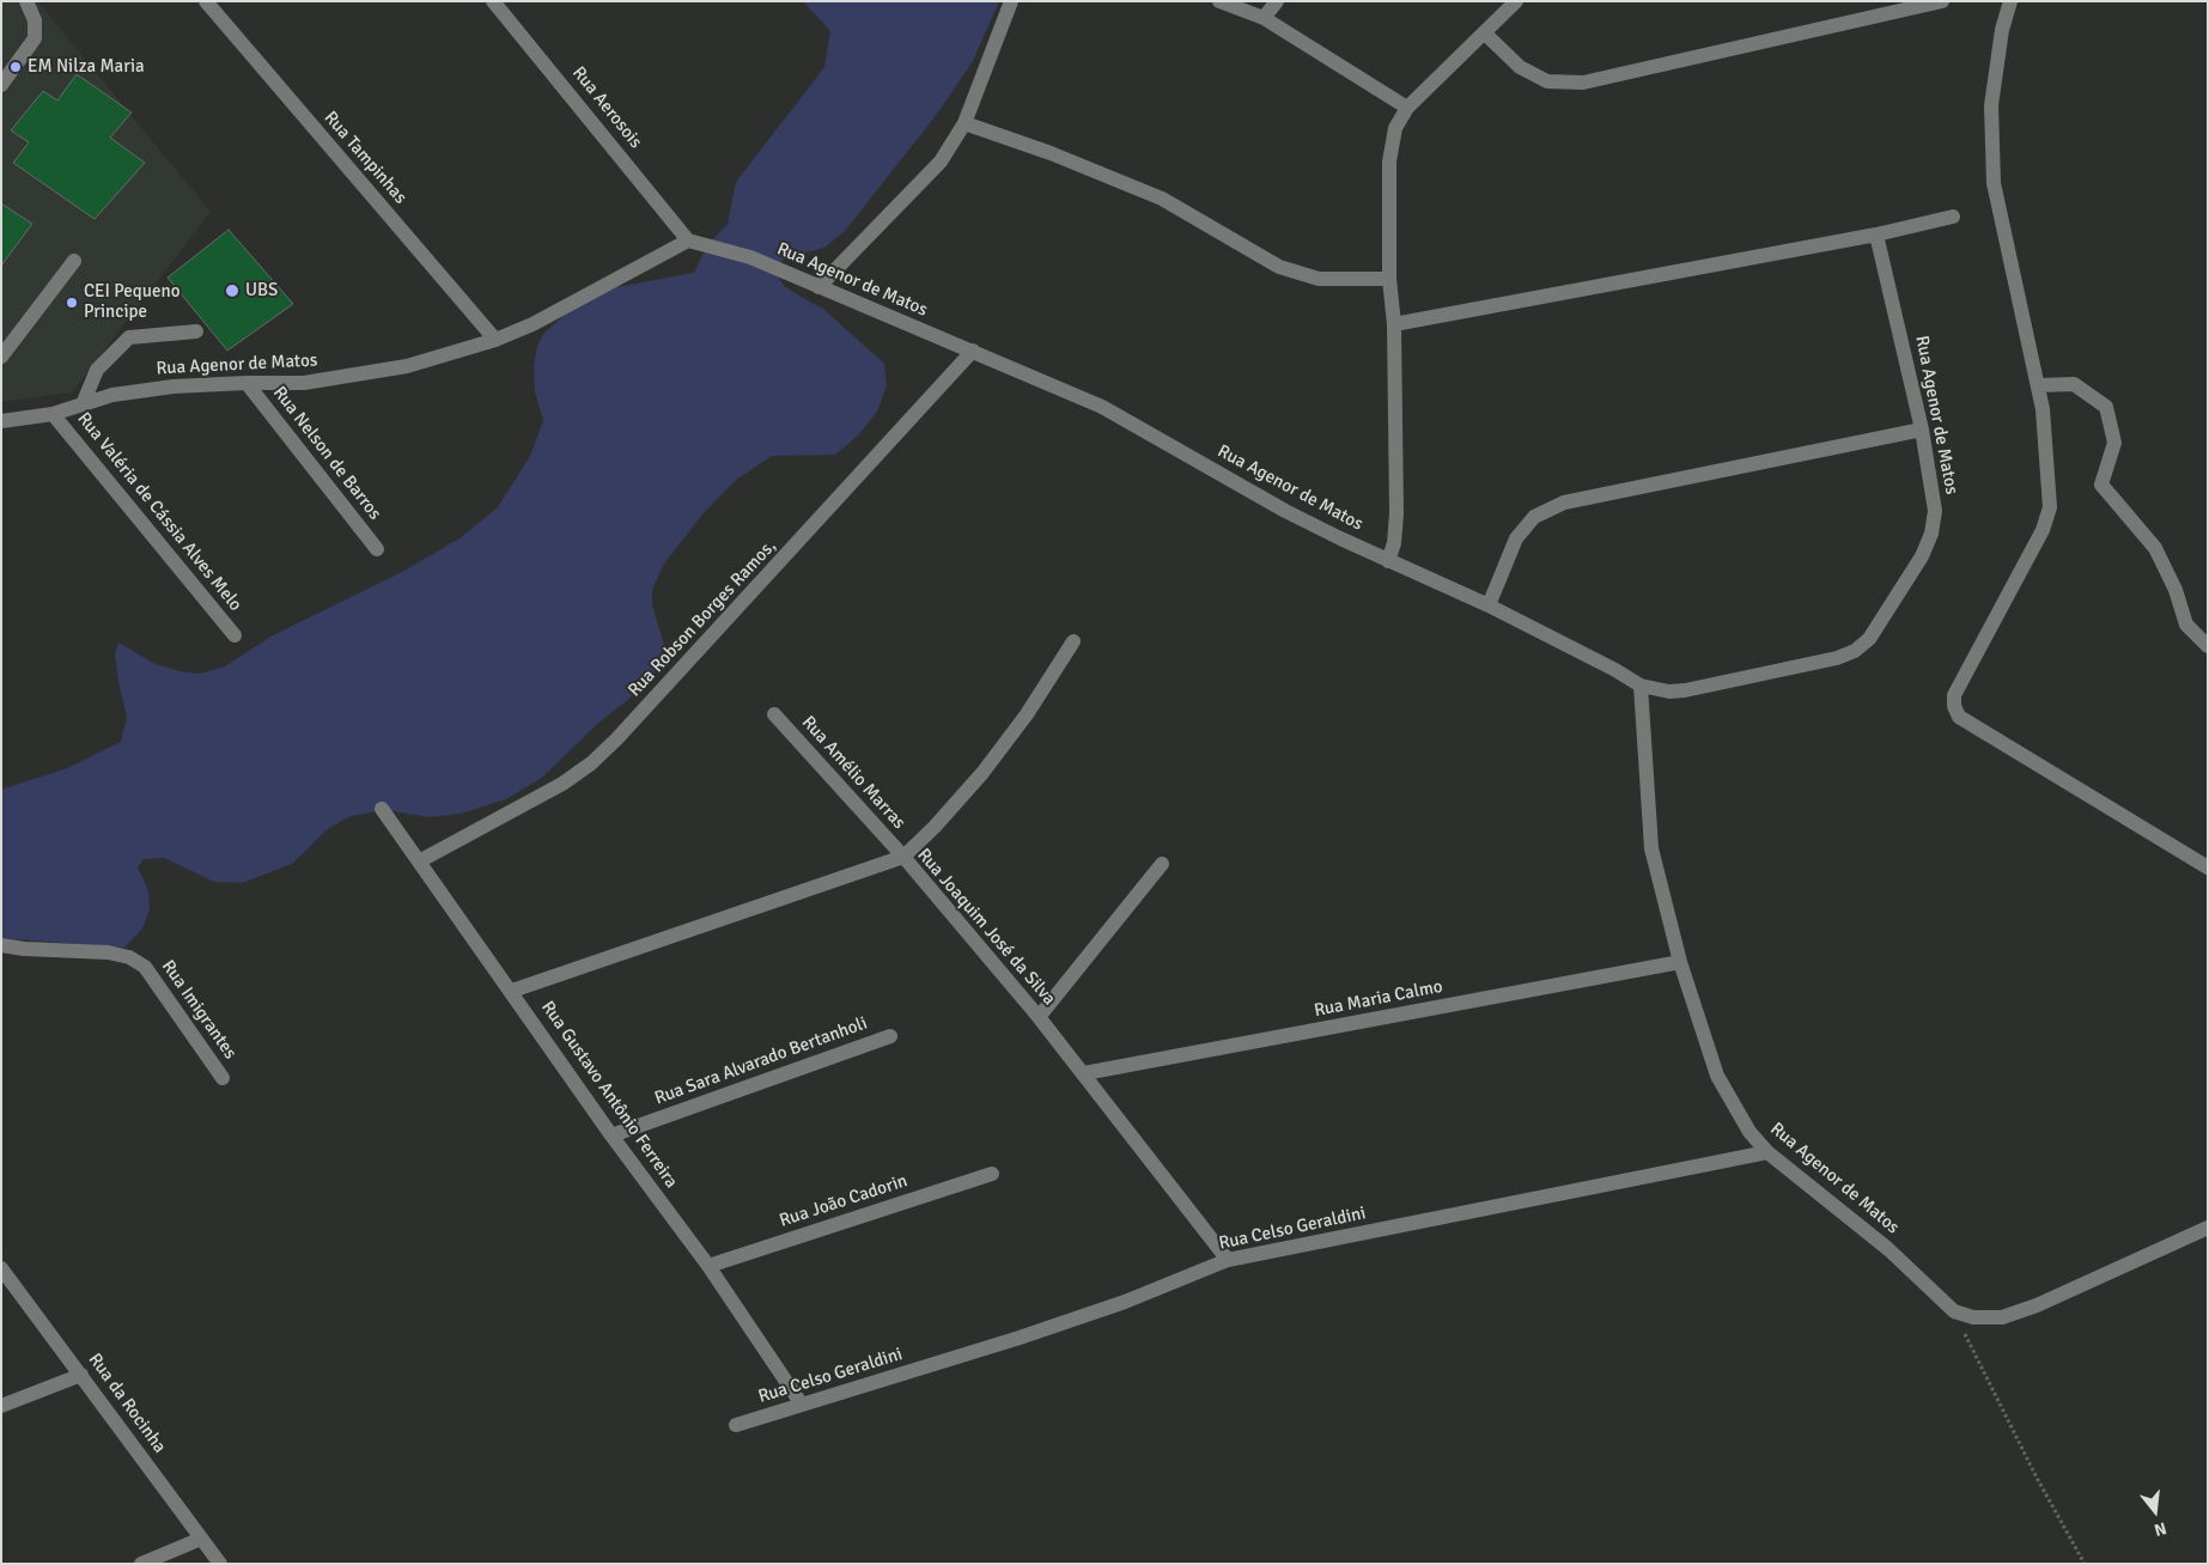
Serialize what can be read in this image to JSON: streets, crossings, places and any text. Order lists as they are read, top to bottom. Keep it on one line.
{"streets":{"street":["Rua Aerosois","Rua Tampinhas","Rua Agenor de Matos","Rua Nelson de Barros","Rua Valéria de Cássia Alves Melo","Rua Robson Borges Ramos,","Rua Amélio Marras","Rua Joaquim José da Silva","Rua Maria Calmo","Rua Imigrantes","Rua Sara Alvarado Bertanholi","Rua Gustavo Antônio Ferreira","Rua João Cadorin","Rua Celso Geraldini","Rua da Rocinha"]},"crossings":[["Rua Aerosois","Rua Agenor de Matos"],["Rua Tampinhas","Rua Agenor de Matos"],["Rua Agenor de Matos","Rua Nelson de Barros"],["Rua Agenor de Matos","Rua Valéria de Cássia Alves Melo"],["Rua Agenor de Matos","Rua Robson Borges Ramos,"],["Rua Agenor de Matos","Rua Maria Calmo"],["Rua Agenor de Matos","Rua Celso Geraldini"],["Rua Robson Borges Ramos,","Rua Gustavo Antônio Ferreira"],["Rua Amélio Marras","Rua Joaquim José da Silva"],["Rua Joaquim José da Silva","Rua Maria Calmo"],["Rua Joaquim José da Silva","Rua Gustavo Antônio Ferreira"],["Rua Joaquim José da Silva","Rua Celso Geraldini"],["Rua Sara Alvarado Bertanholi","Rua Gustavo Antônio Ferreira"],["Rua Gustavo Antônio Ferreira","Rua João Cadorin"],["Rua Gustavo Antônio Ferreira","Rua Celso Geraldini"]],"places":["EM Nilza Maria","UBS","CEI Pequeno Principe"],"north":"bottom"}
